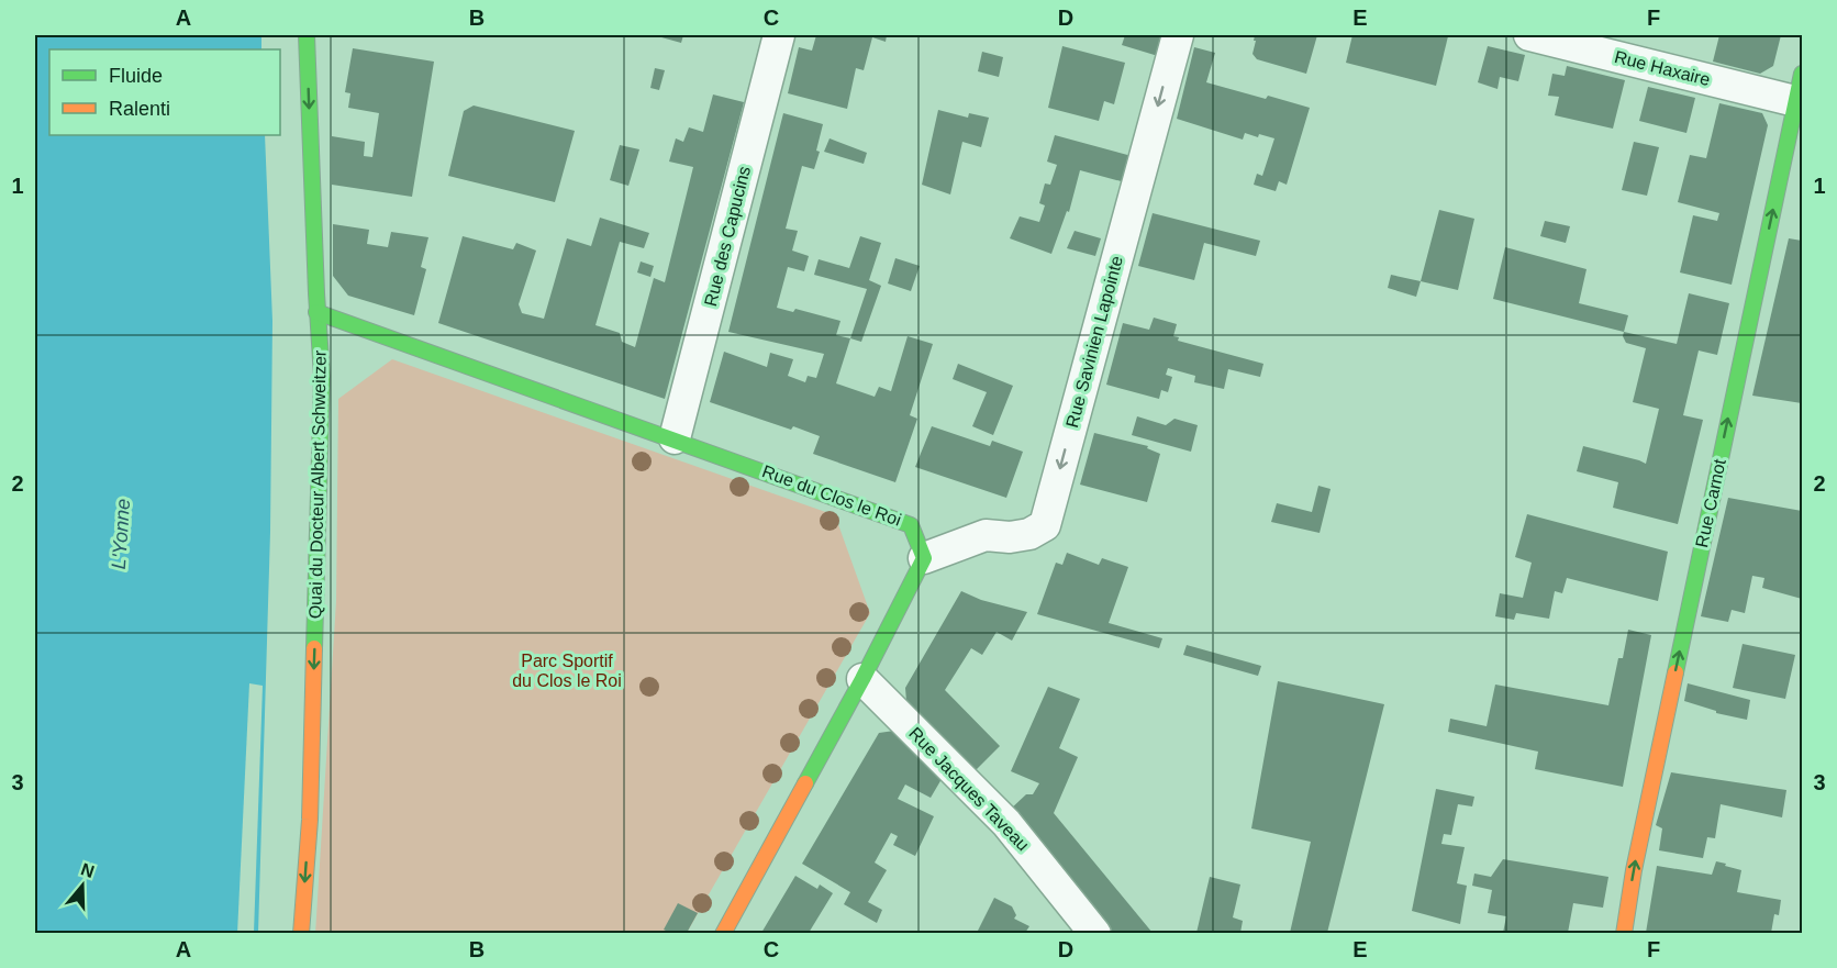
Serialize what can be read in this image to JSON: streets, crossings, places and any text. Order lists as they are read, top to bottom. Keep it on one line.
{"streets":{"street":["Rue Haxaire","Rue des Capucins","Rue Savinien Lapointe","Quai du Docteur Albert Schweitzer","Rue du Clos le Roi","Rue Carnot","Rue Jacques Taveau"]},"crossings":[["Rue Haxaire","Rue Carnot"],["Rue des Capucins","Rue du Clos le Roi"],["Rue Savinien Lapointe","Rue du Clos le Roi"],["Quai du Docteur Albert Schweitzer","Rue du Clos le Roi"]],"one_way":["Rue Savinien Lapointe","Quai du Docteur Albert Schweitzer","Rue Carnot"],"water":["L'Yonne"],"parks":["Parc Sportif du Clos le Roi"],"legend":["Fluide","Ralenti"],"north":"top","grid":{"columns":["A","B","C","D","E","F"],"rows":["1","2","3"]}}
